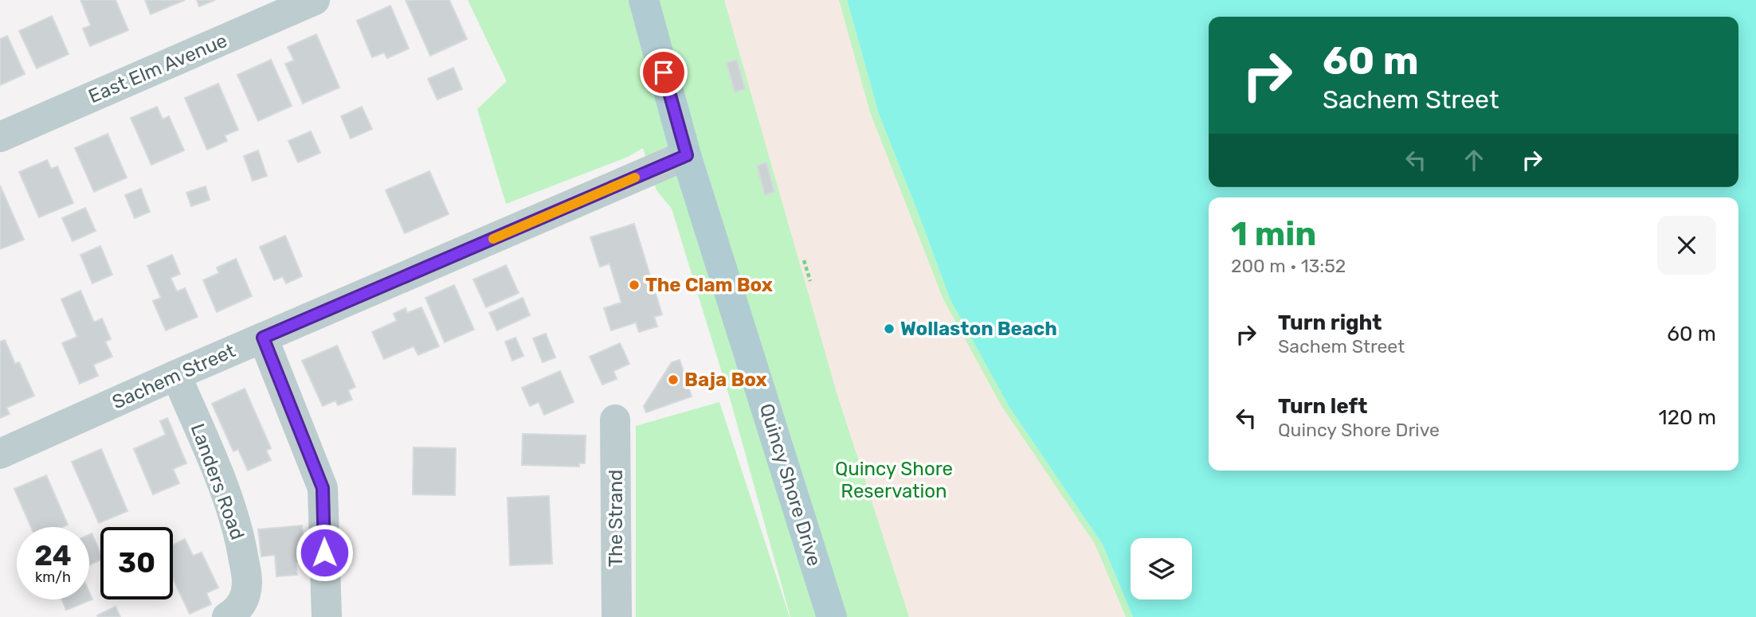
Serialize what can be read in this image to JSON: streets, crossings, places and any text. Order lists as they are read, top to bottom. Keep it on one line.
{"streets":{"main road":["Quincy Shore Drive"],"street":["East Elm Avenue","Sachem Street","Landers Road","The Strand"]},"crossings":[["Sachem Street","Landers Road"],["Sachem Street","Quincy Shore Drive"]],"parks":["Quincy Shore Reservation"],"places":["The Clam Box","Wollaston Beach","Baja Box"],"page":{"turn":["60 m","Sachem Street"],"heading":["1 min","200 m · 13:52"],"list":[{"name":"Turn right","note":"Sachem Street","value":"60 m"},{"name":"Turn left","note":"Quincy Shore Drive","value":"120 m"}],"speed":"24 km/h","limit":"30"}}
